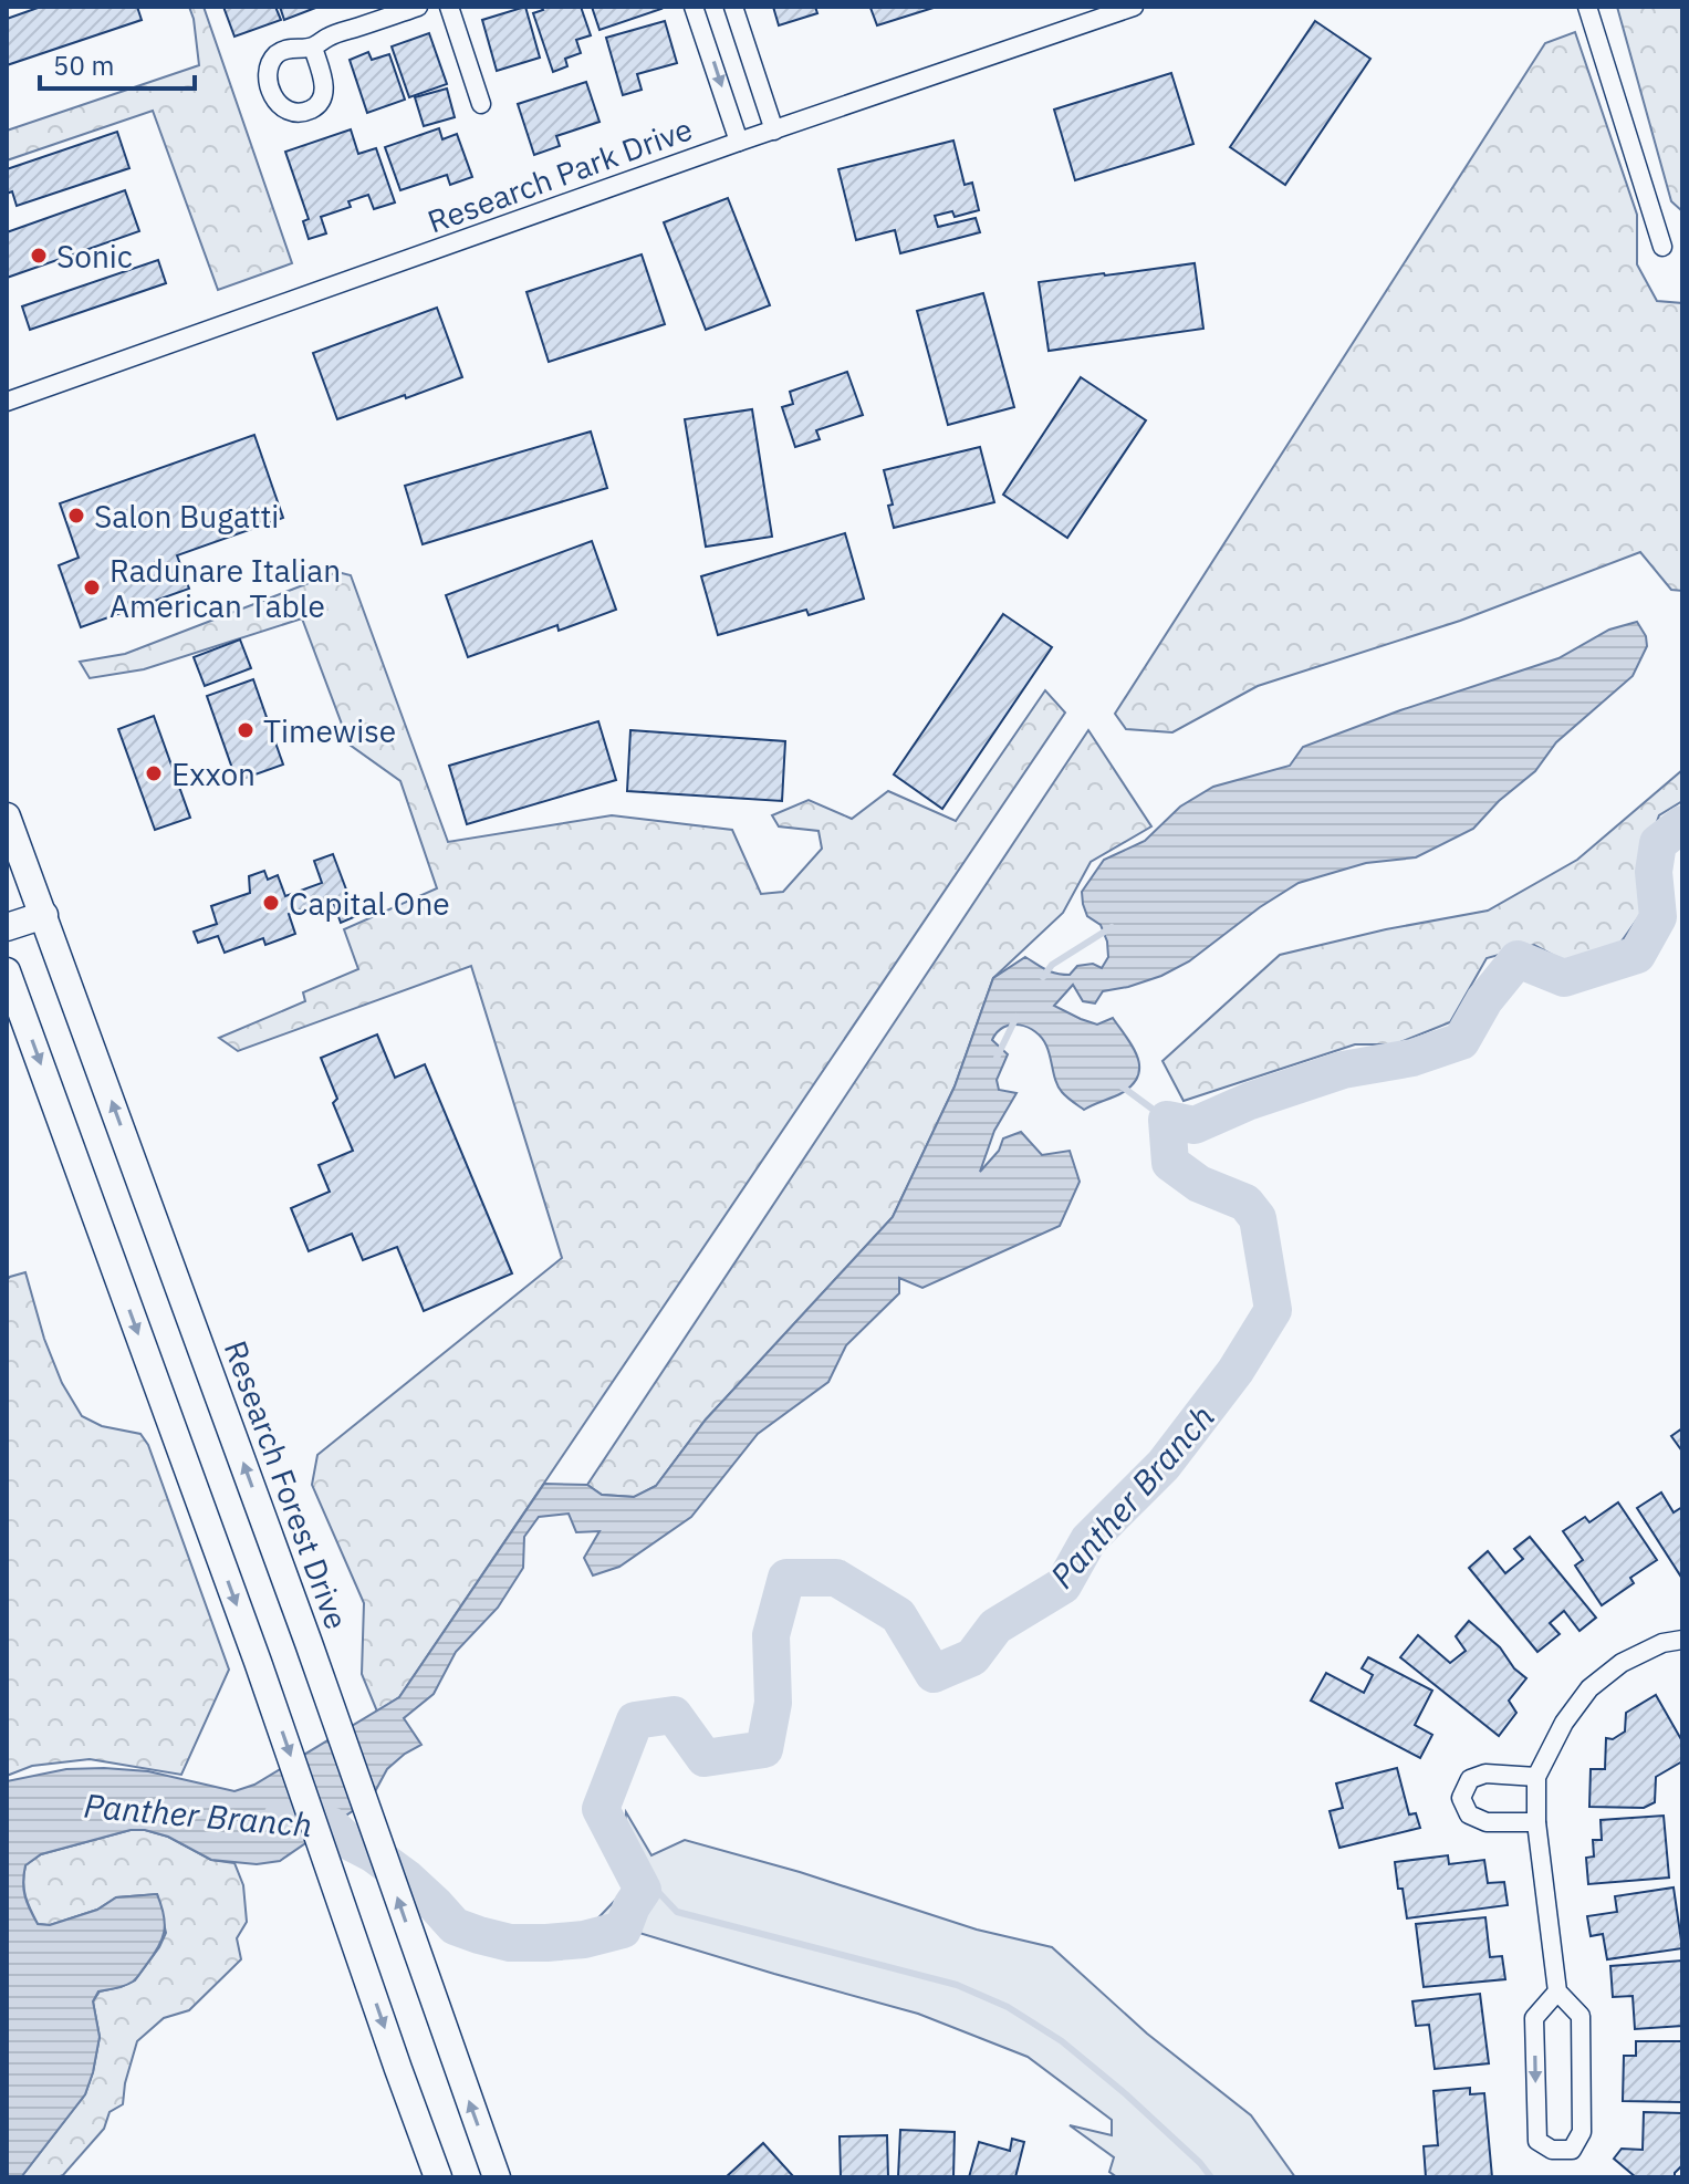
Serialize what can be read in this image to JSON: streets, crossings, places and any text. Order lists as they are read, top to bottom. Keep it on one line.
{"streets":{"main road":["Research Forest Drive"],"street":["Research Park Drive"]},"water":["Panther Branch"],"places":["Sonic","Salon Bugatti","Radunare Italian American Table","Timewise","Exxon","Capital One"],"scale_bar":"50 m"}
